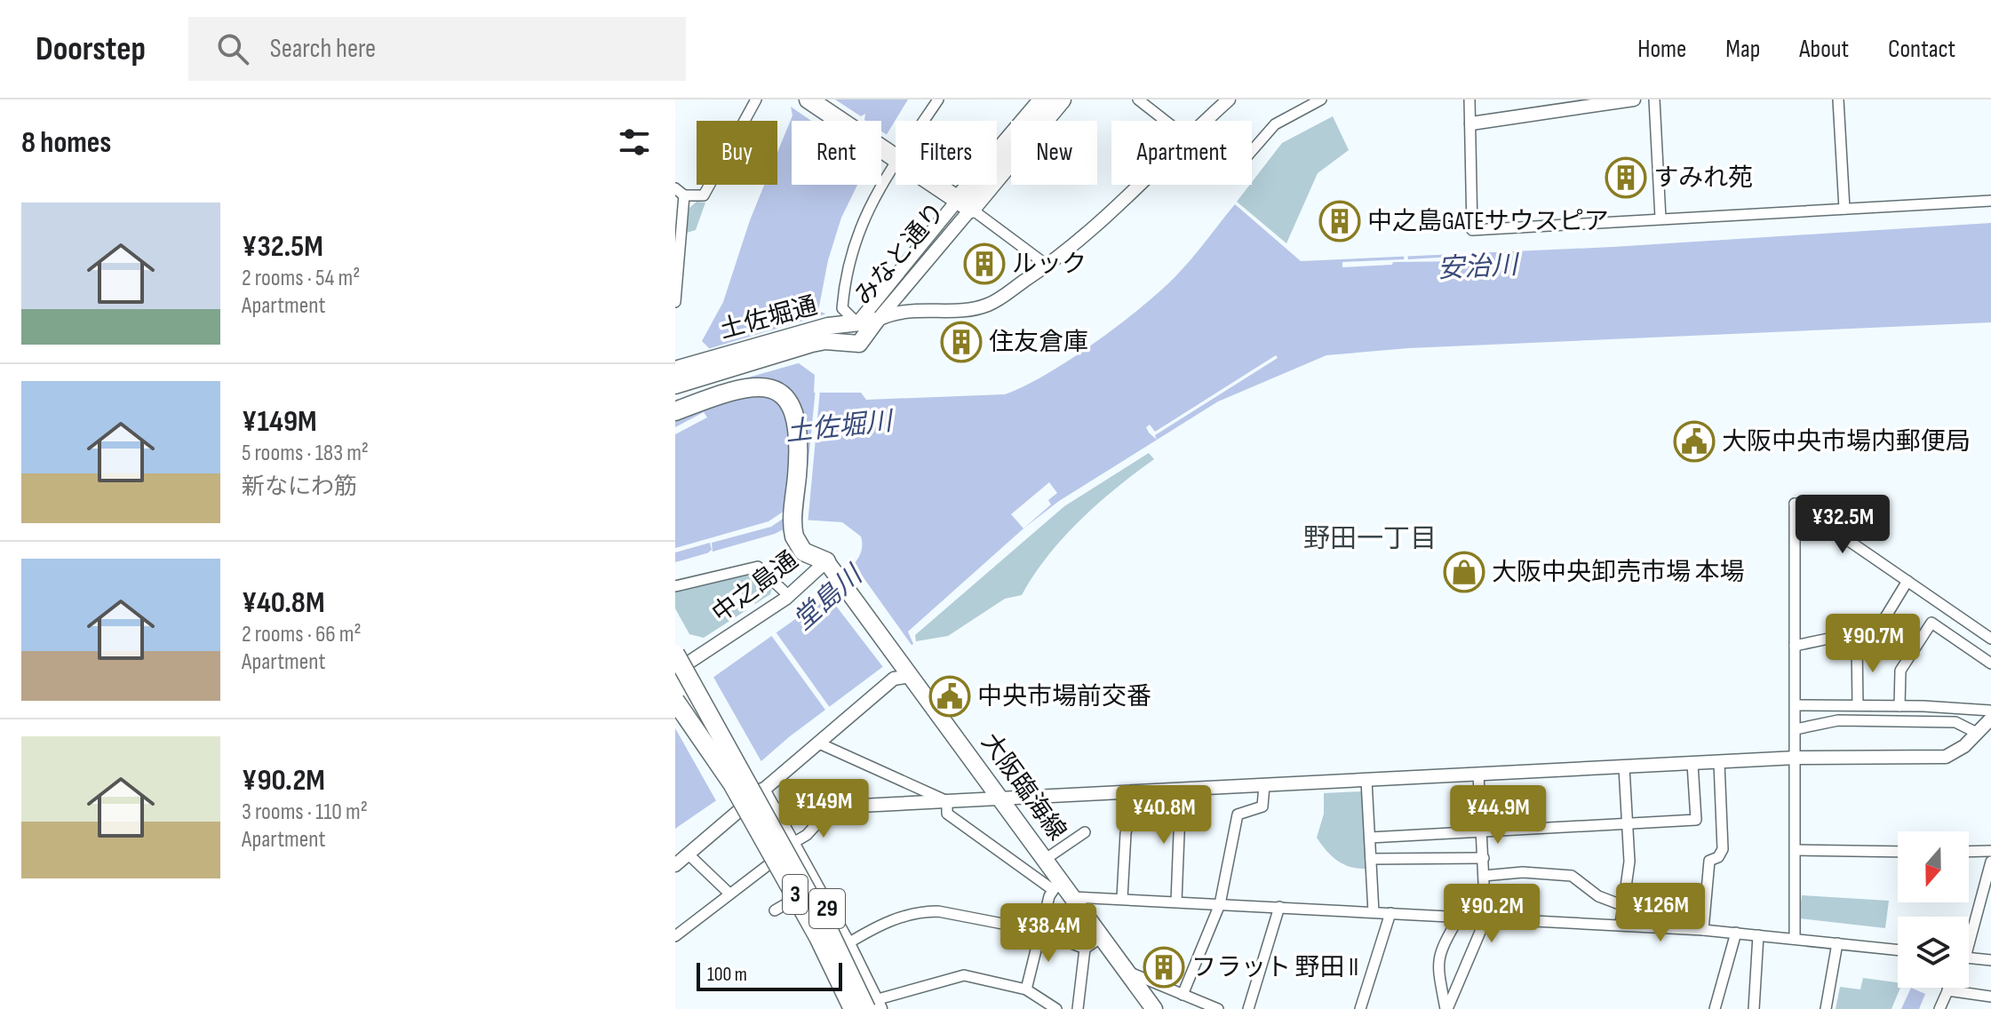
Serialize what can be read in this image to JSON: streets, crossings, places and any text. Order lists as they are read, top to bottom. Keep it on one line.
{"streets":{"highway":["みなと通り","3"],"main road":["土佐堀通","大阪臨海線","29"],"street":["中之島通"]},"crossings":[["みなと通り","土佐堀通"],["中之島通","大阪臨海線"],["中之島通","3"],["3","29"]],"districts":["野田一丁目"],"water":["安治川","土佐堀川","堂島川"],"places":{"building":["すみれ苑","中之島GATEサウスピア","ルック","住友倉庫","フラット 野田 II"],"public building":["大阪中央市場内郵便局","中央市場前交番"],"shop":["大阪中央卸売市場 本場"]},"scale_bar":"100 m","north":"bottom","page":{"header":"Doorstep","search":"Search here","nav":["Home","Map","About","Contact"],"heading":"8 homes","chip":["Buy","Rent","Filters","New","Apartment"],"list":[{"name":"¥32.5M","note":"2 rooms · 54 m² · Apartment"},{"name":"¥149M","note":"5 rooms · 183 m² · 新なにわ筋"},{"name":"¥40.8M","note":"2 rooms · 66 m² · Apartment"},{"name":"¥90.2M","note":"3 rooms · 110 m² · Apartment"}],"price":["¥32.5M","¥90.7M","¥149M","¥40.8M","¥44.9M","¥126M","¥90.2M","¥38.4M"],"scale":"100 m"}}
